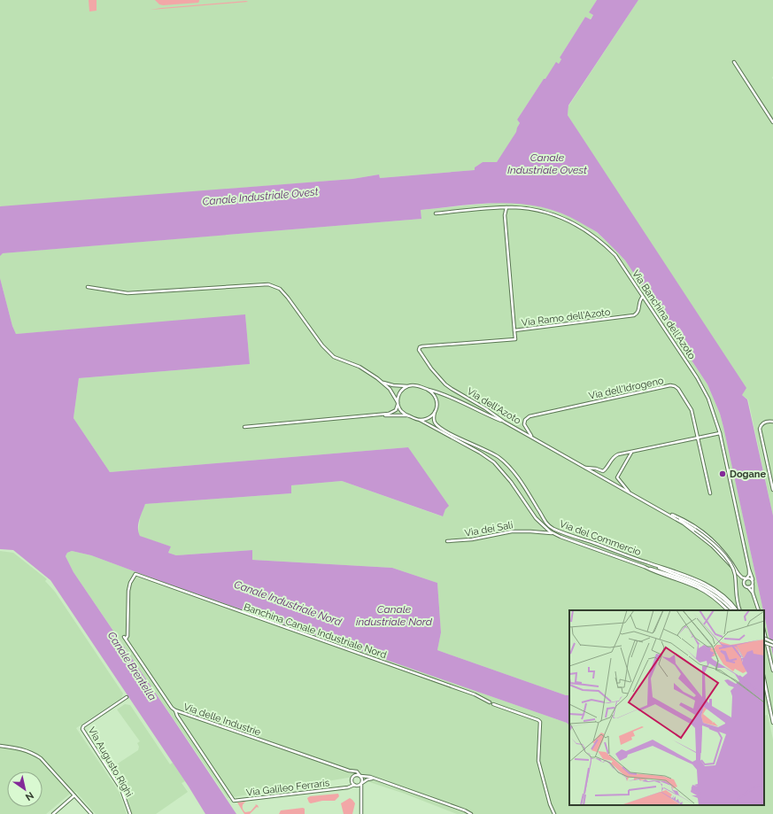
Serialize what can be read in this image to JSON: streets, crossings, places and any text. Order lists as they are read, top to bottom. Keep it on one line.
{"streets":{"street":["Via Banchina dell'Azoto","Via Ramo dell'Azoto","Via dell'Idrogeno","Via dell'Azoto","Via dei Sali","Via del Commercio","Banchina Canale Industriale Nord","Via delle Industrie","Via Augusto Righi","Via Galileo Ferraris"]},"crossings":[["Via Banchina dell'Azoto","Via Ramo dell'Azoto"],["Via Banchina dell'Azoto","Via dell'Azoto"],["Via Ramo dell'Azoto","Via dell'Azoto"],["Via dell'Idrogeno","Via dell'Azoto"],["Via dei Sali","Via del Commercio"],["Banchina Canale Industriale Nord","Via delle Industrie"],["Via delle Industrie","Via Galileo Ferraris"]],"water":["Canale Industriale Ovest","Canale Industriale Nord","Canale industriale Nord","Canale Brentella"],"places":["Dogane"],"north":"bottom right"}
